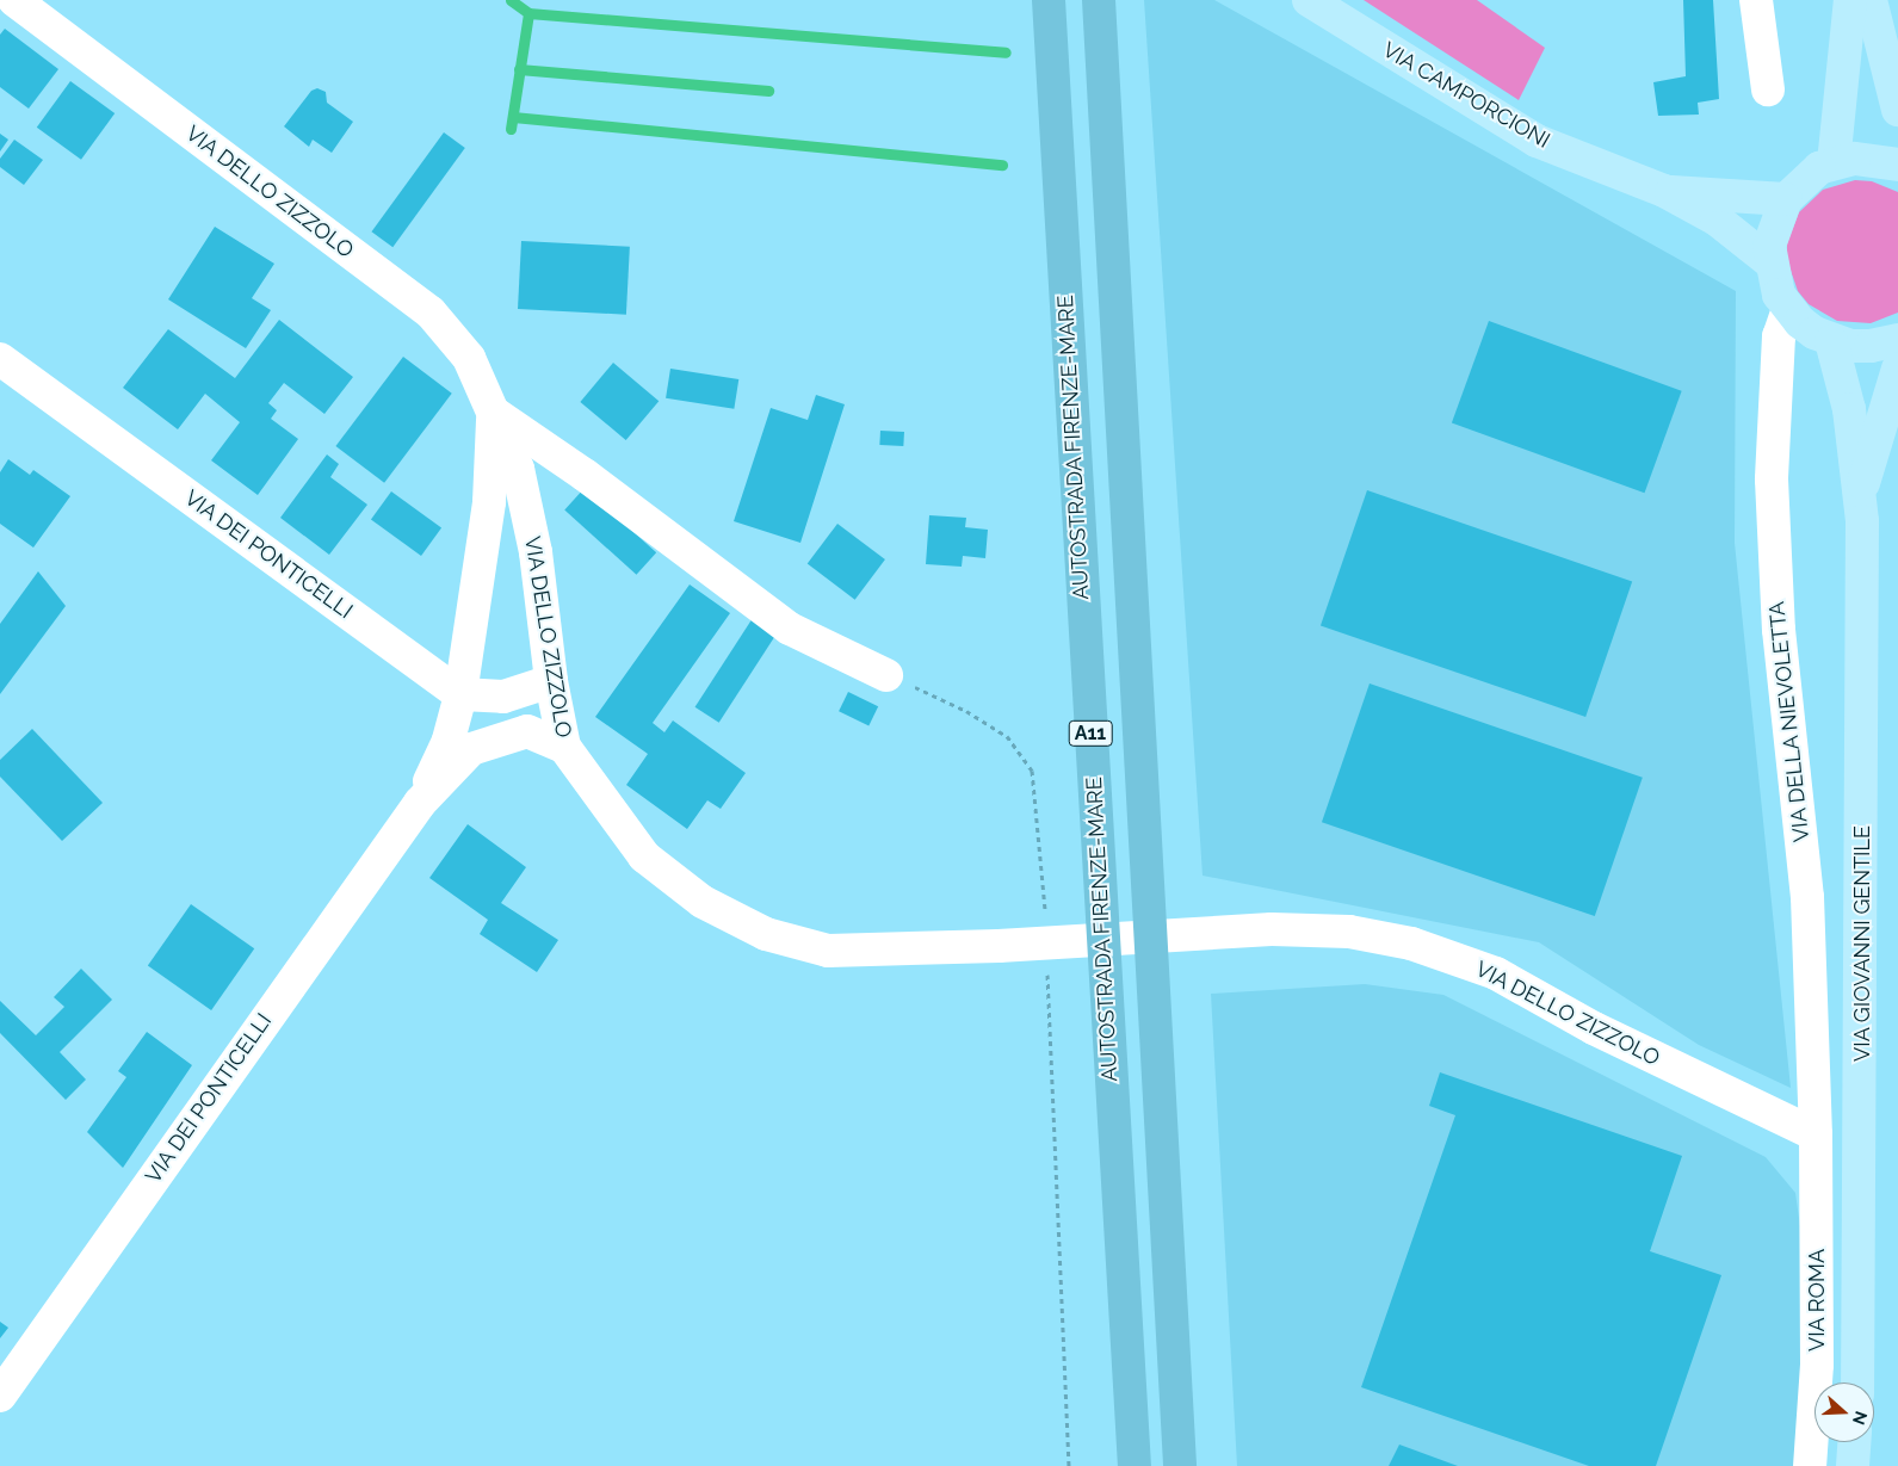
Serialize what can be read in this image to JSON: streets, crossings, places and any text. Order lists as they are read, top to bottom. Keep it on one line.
{"streets":{"highway":["AUTOSTRADA FIRENZE-MARE","A11"],"main road":["VIA CAMPORCIONI","VIA GIOVANNI GENTILE"],"street":["VIA DELLO ZIZZOLO","VIA DEI PONTICELLI","VIA DELLA NIEVOLETTA","VIA ROMA"]},"crossings":[["VIA DELLO ZIZZOLO","VIA DELLA NIEVOLETTA"],["VIA DELLO ZIZZOLO","VIA ROMA"],["VIA DELLA NIEVOLETTA","VIA ROMA"]],"north":"right"}
